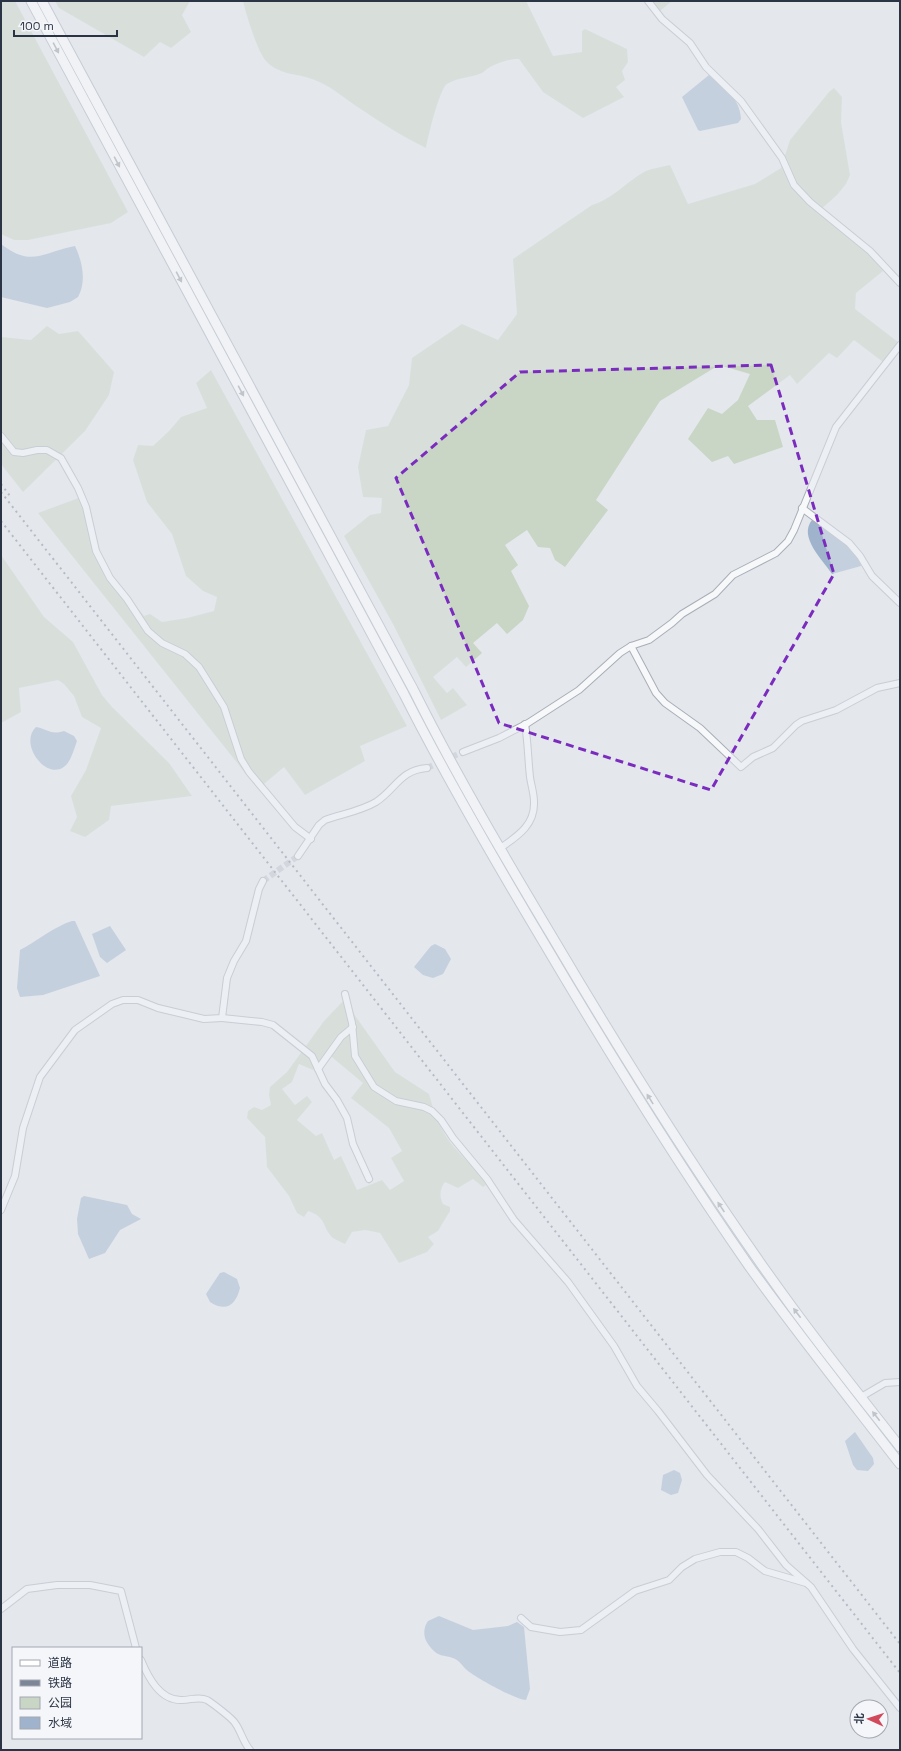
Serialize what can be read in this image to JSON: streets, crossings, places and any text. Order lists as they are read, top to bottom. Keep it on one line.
{"legend":["道路","铁路","公园","水域"],"scale_bar":"100 m","north":"left"}
